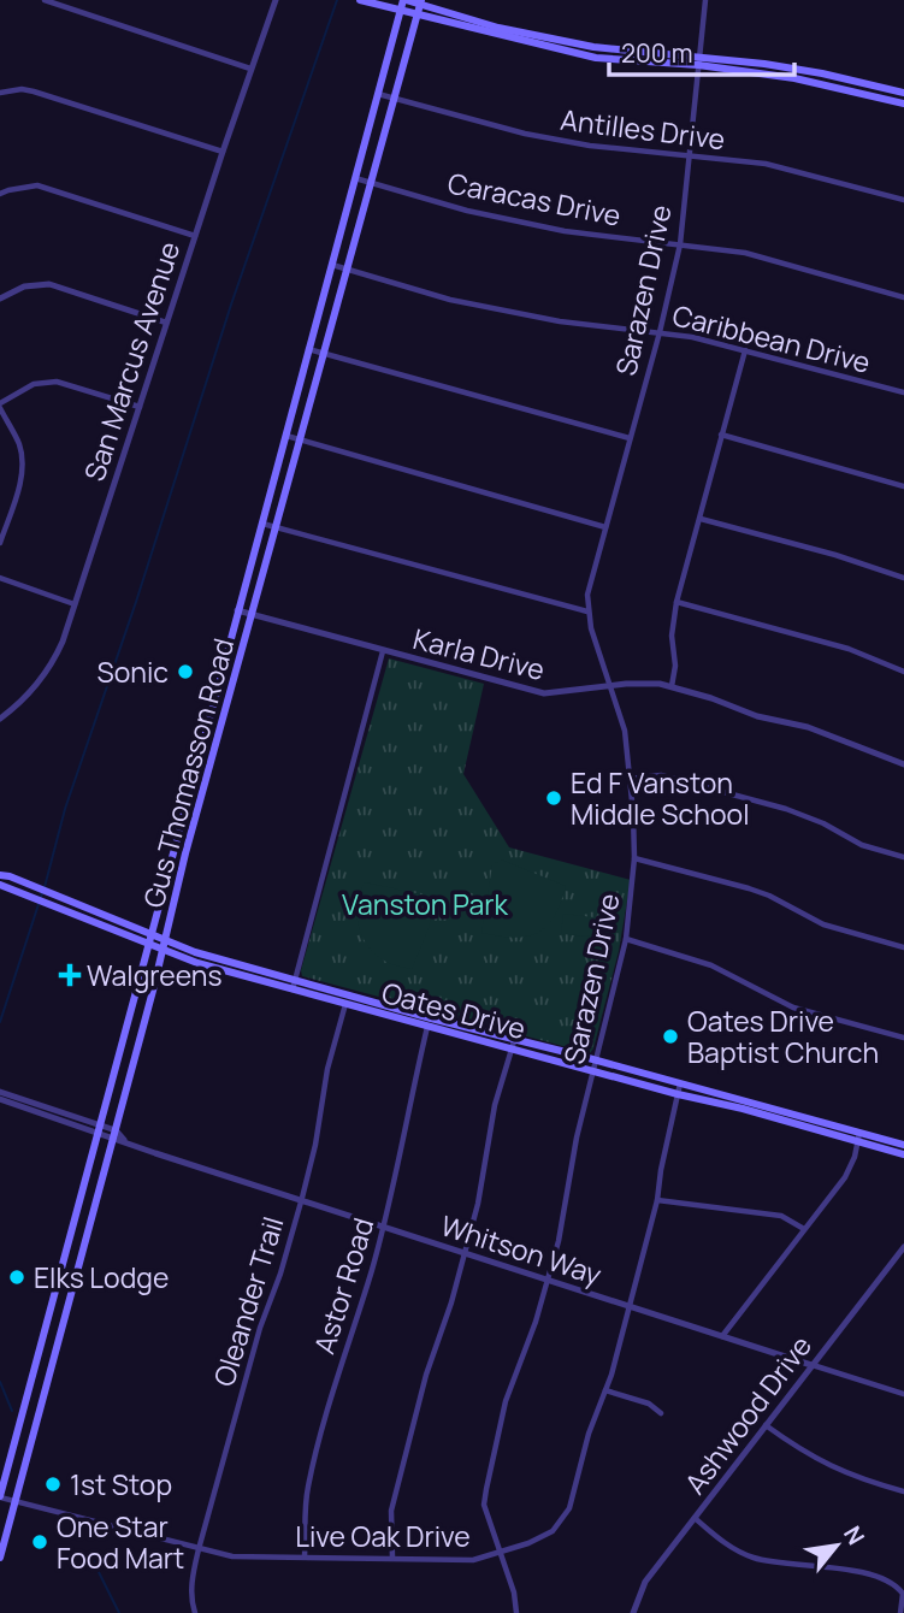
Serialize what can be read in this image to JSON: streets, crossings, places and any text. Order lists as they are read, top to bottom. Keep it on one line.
{"streets":{"main road":["Gus Thomasson Road","Oates Drive"],"street":["Antilles Drive","Caracas Drive","Sarazen Drive","Caribbean Drive","San Marcus Avenue","Karla Drive","Whitson Way","Astor Road","Oleander Trail","Ashwood Drive","Live Oak Drive"]},"crossings":[["Antilles Drive","Sarazen Drive"],["Antilles Drive","Gus Thomasson Road"],["Caracas Drive","Sarazen Drive"],["Caracas Drive","Gus Thomasson Road"],["Sarazen Drive","Caribbean Drive"],["Sarazen Drive","Karla Drive"],["Sarazen Drive","Oates Drive"],["Sarazen Drive","Whitson Way"],["Sarazen Drive","Live Oak Drive"],["Caribbean Drive","Gus Thomasson Road"],["Karla Drive","Gus Thomasson Road"],["Gus Thomasson Road","Oates Drive"],["Gus Thomasson Road","Whitson Way"],["Gus Thomasson Road","Live Oak Drive"],["Oates Drive","Astor Road"],["Oates Drive","Oleander Trail"],["Oates Drive","Live Oak Drive"],["Whitson Way","Astor Road"],["Whitson Way","Oleander Trail"],["Whitson Way","Ashwood Drive"],["Whitson Way","Live Oak Drive"],["Astor Road","Live Oak Drive"],["Oleander Trail","Live Oak Drive"]],"parks":["Vanston Park"],"places":{"other":["Sonic","Ed F Vanston Middle School","Oates Drive Baptist Church","Elks Lodge","1st Stop","One Star Food Mart"],"health":["Walgreens"]},"scale_bar":"200 m","north":"top right"}
